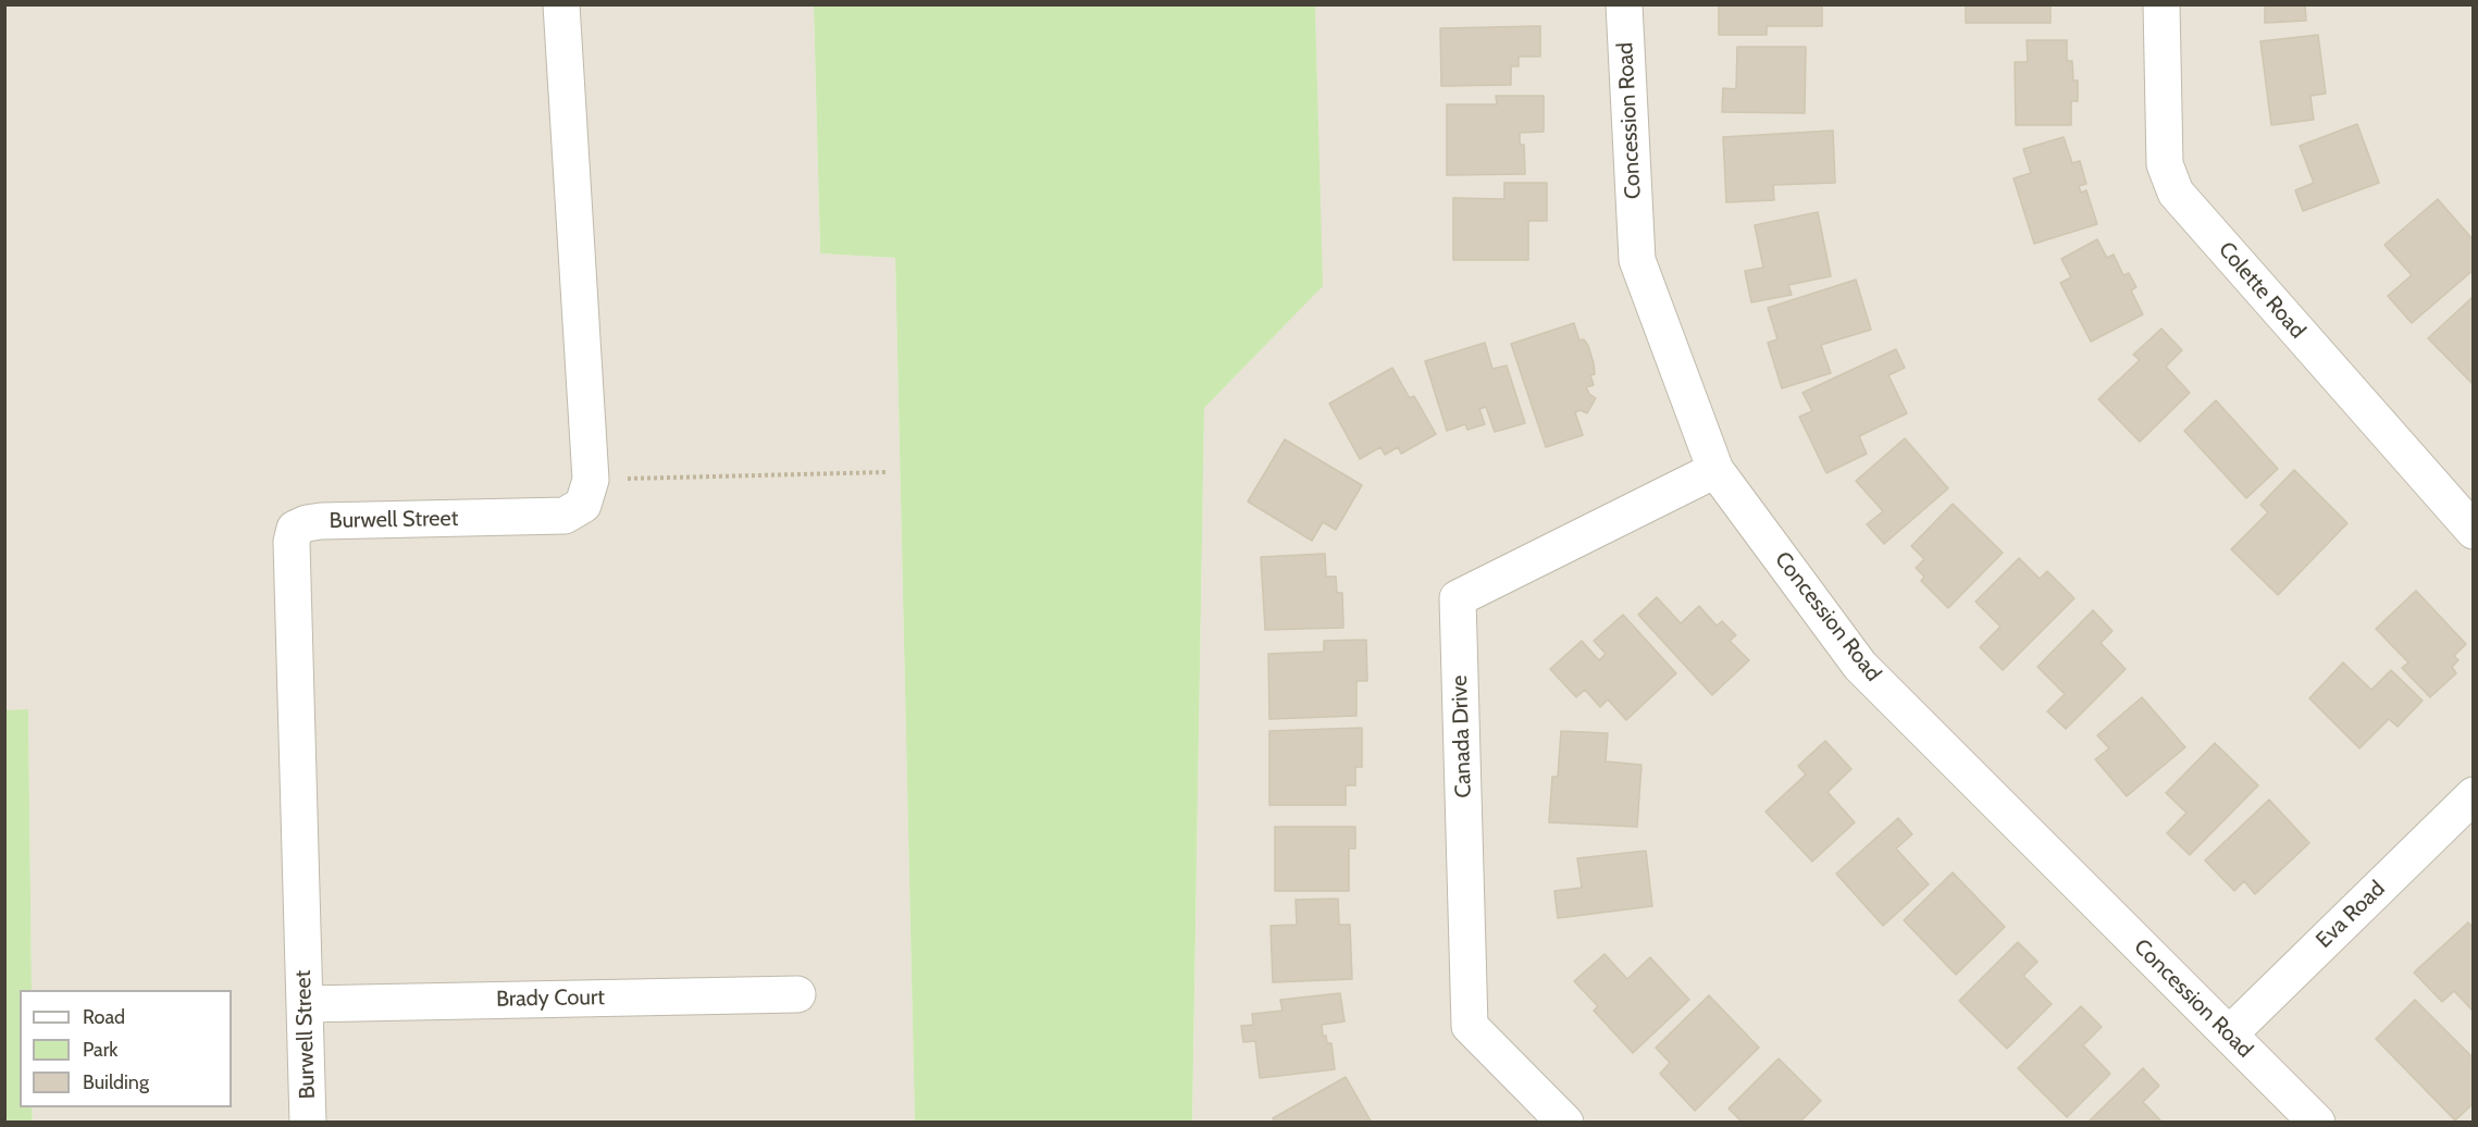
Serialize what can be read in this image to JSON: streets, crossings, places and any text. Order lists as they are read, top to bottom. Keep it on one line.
{"streets":{"street":["Concession Road","Colette Road","Burwell Street","Canada Drive","Eva Road","Brady Court"]},"crossings":[["Concession Road","Canada Drive"],["Concession Road","Eva Road"],["Burwell Street","Brady Court"]],"legend":["Road","Park","Building"]}
